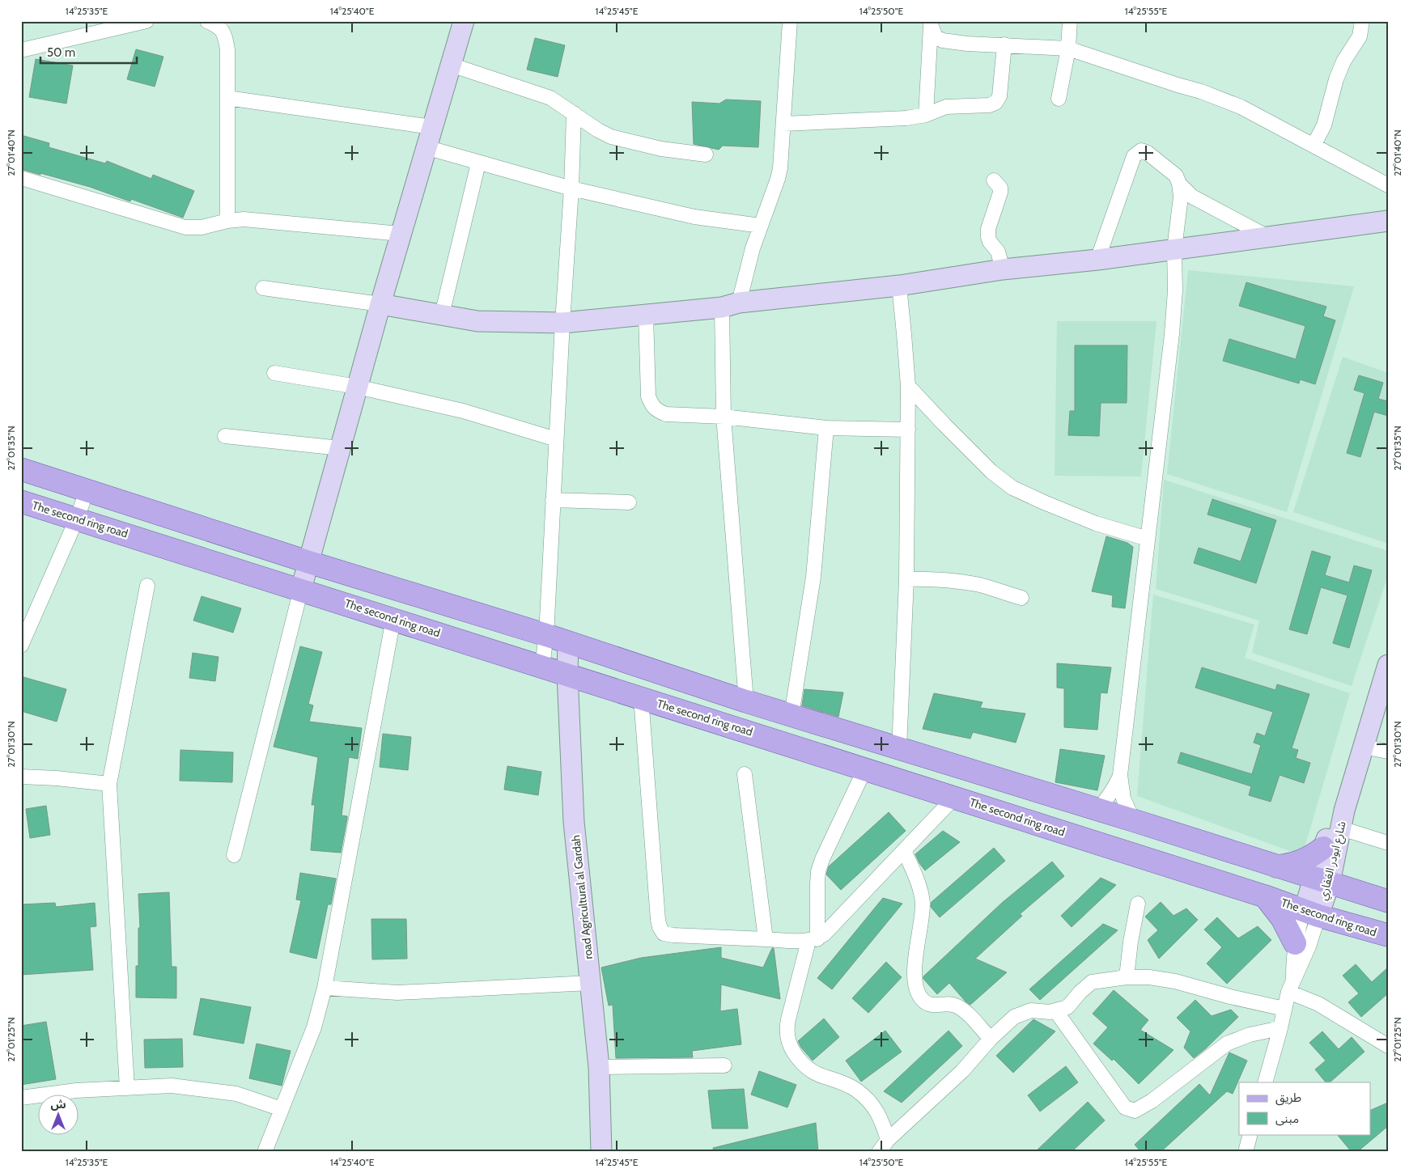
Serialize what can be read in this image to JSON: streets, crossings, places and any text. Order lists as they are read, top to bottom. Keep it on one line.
{"streets":{"main road":["The second ring road"],"street":["شارع ابودر الغفاري","road Agricultural al Gardah"]},"crossings":[["The second ring road","شارع ابودر الغفاري"],["The second ring road","road Agricultural al Gardah"]],"legend":["طريق","مبنى"],"scale_bar":"50 m","north":"top","coordinates":["14°25'35\"E","14°25'40\"E","14°25'45\"E","14°25'50\"E","14°25'55\"E","27°01'40\"N","27°01'35\"N","27°01'30\"N","27°01'25\"N"]}
